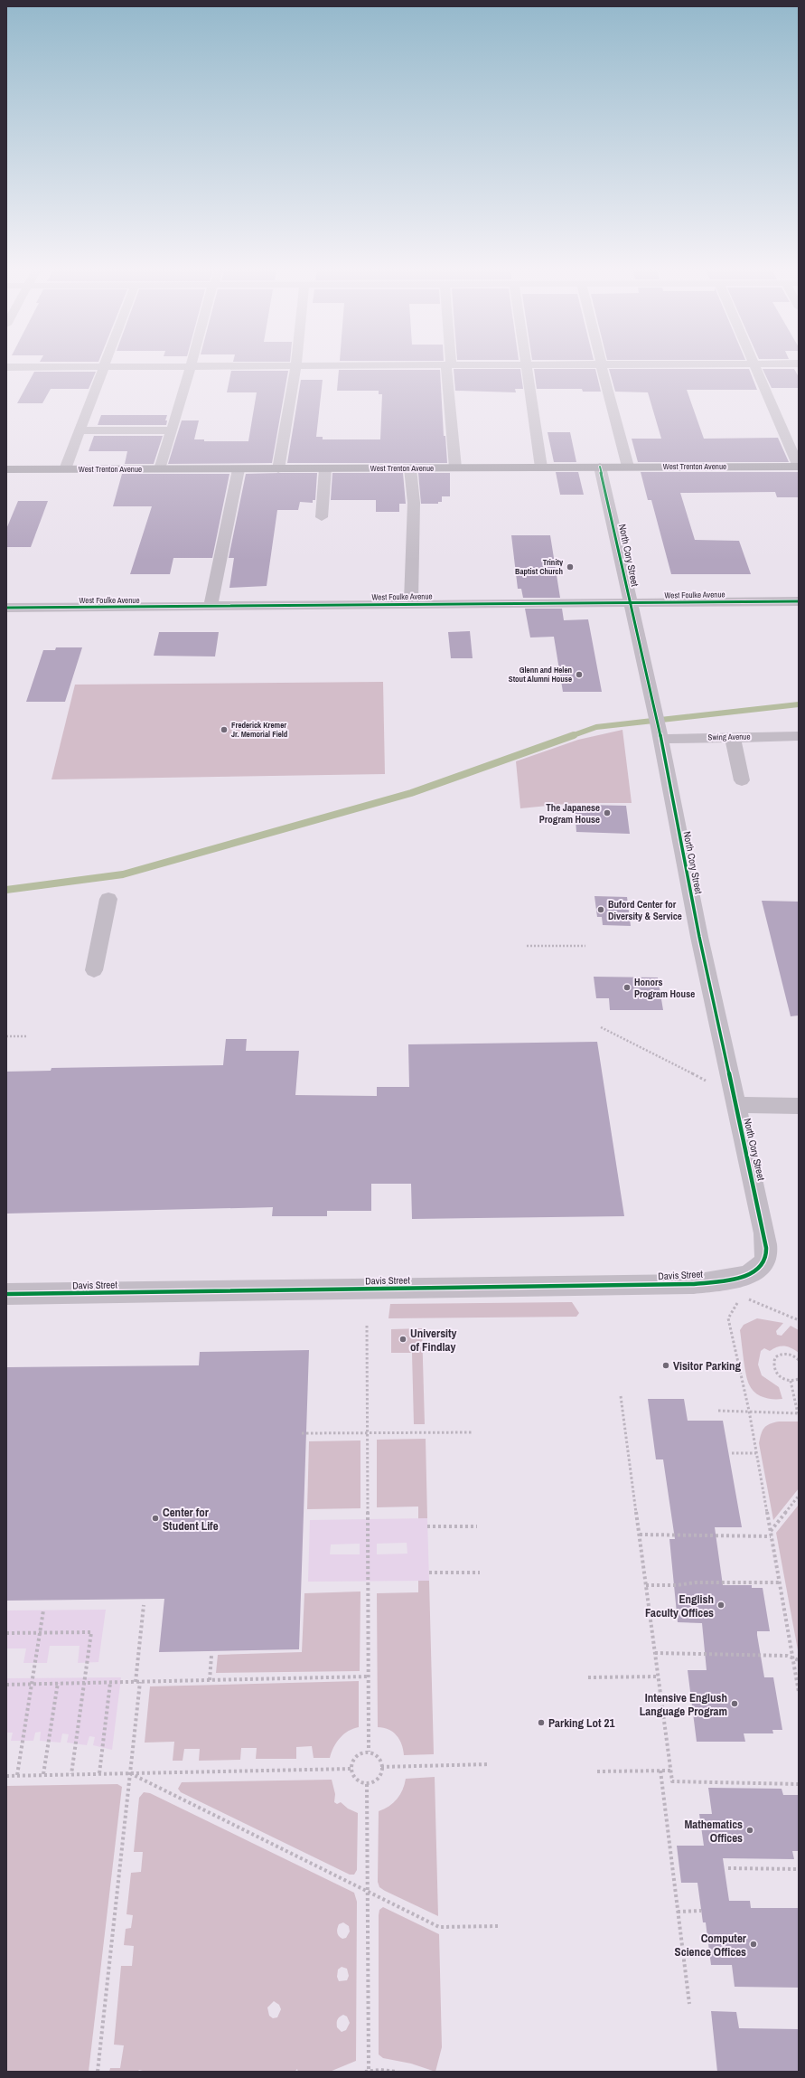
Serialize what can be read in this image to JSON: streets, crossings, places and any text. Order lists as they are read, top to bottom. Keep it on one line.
{"streets":{"main road":["West Trenton Avenue"],"street":["North Cory Street","West Foulke Avenue","Swing Avenue","Davis Street"]},"crossings":[["West Trenton Avenue","North Cory Street"],["North Cory Street","West Foulke Avenue"],["North Cory Street","Swing Avenue"],["North Cory Street","Davis Street"]],"places":["Trinity Baptist Church","Glenn and Helen Stout Alumni House","Frederick Kremer Jr. Memorial Field","The Japanese Program House","Buford Center for Diversity & Service","Honors Program House","University of Findlay","Visitor Parking","Center for Student Life","English Faculty Offices","Intensive Englush Language Program","Parking Lot 21","Mathematics Offices","Computer Science Offices"]}
